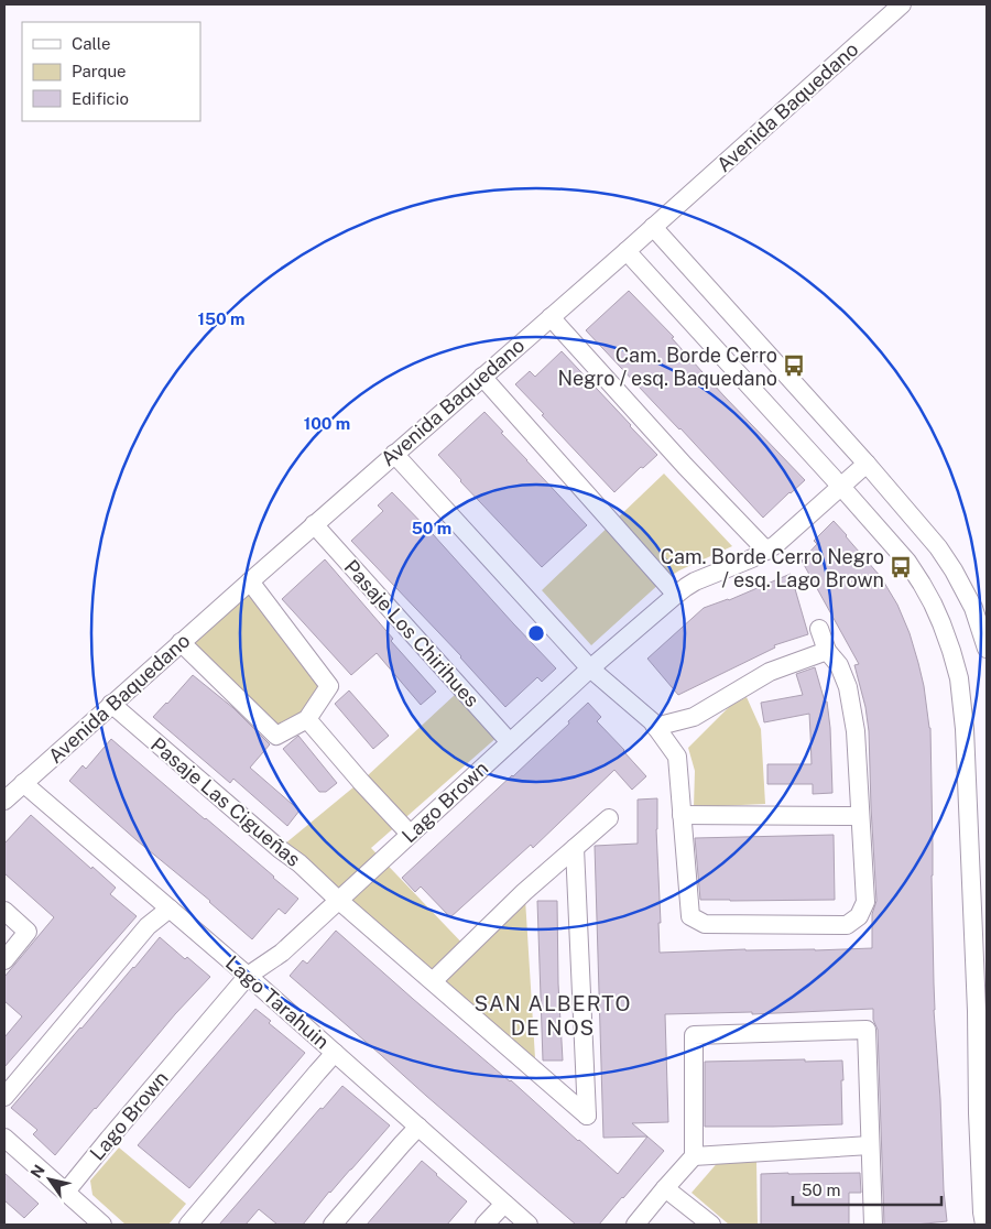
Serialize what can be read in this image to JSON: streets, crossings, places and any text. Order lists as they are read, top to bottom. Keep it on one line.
{"streets":{"street":["Avenida Baquedano","Pasaje Los Chirihues","Pasaje Las Cigueñas","Lago Brown","Lago Tarahuin"]},"crossings":[["Avenida Baquedano","Pasaje Los Chirihues"],["Avenida Baquedano","Pasaje Las Cigueñas"],["Avenida Baquedano","Lago Tarahuin"],["Pasaje Los Chirihues","Lago Brown"],["Pasaje Las Cigueñas","Lago Brown"],["Lago Brown","Lago Tarahuin"]],"districts":["SAN ALBERTO DE NOS"],"places":{"bus stop":["Cam. Borde Cerro Negro / esq. Baquedano","Cam. Borde Cerro Negro / esq. Lago Brown"]},"legend":["Calle","Parque","Edificio"],"scale_bar":"50 m","north":"top left","rings":["150 m","100 m","50 m"]}
